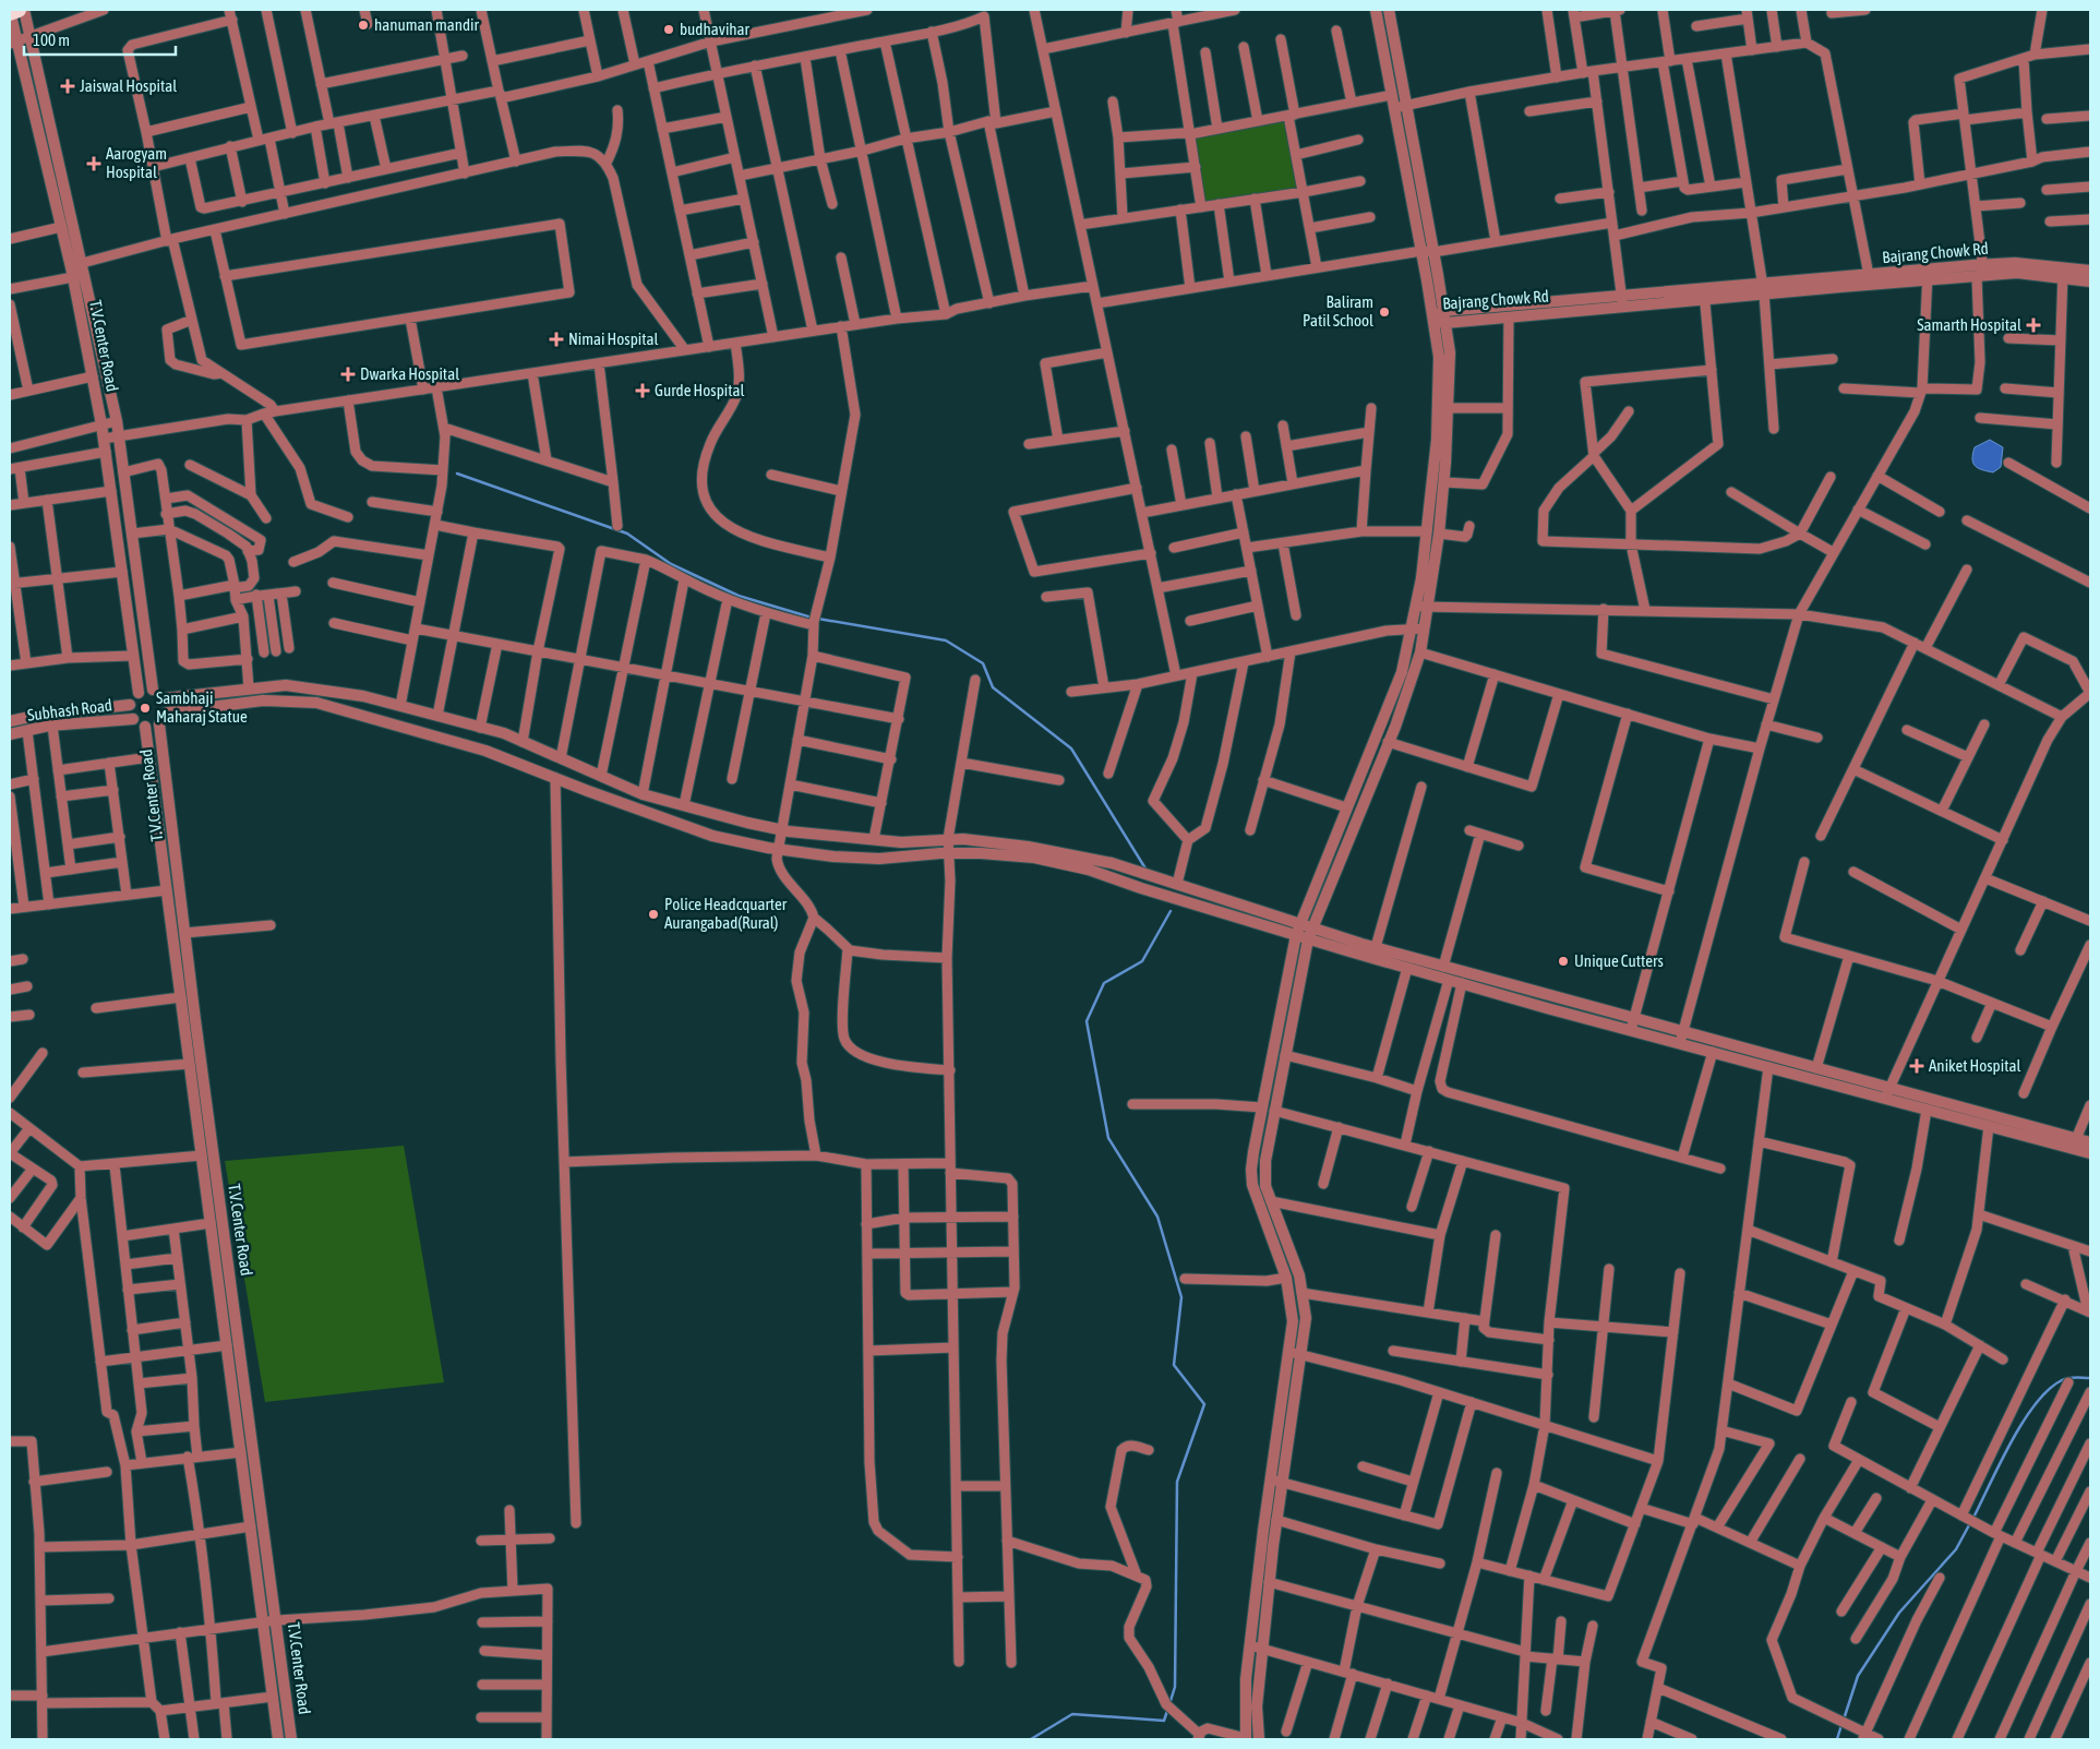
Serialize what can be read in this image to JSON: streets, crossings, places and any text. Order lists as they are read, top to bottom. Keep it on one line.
{"streets":{"street":["Bajrang Chowk Rd","T.V.Center Road","Subhash Road"]},"crossings":[["T.V.Center Road","Subhash Road"]],"places":{"other":["hanuman mandir","budhavihar","Baliram Patil School","Sambhaji Maharaj Statue","Police Headcquarter Aurangabad(Rural)","Unique Cutters"],"health":["Jaiswal Hospital","Aarogyam Hospital","Samarth Hospital","Nimai Hospital","Dwarka Hospital","Gurde Hospital","Aniket Hospital"]},"scale_bar":"100 m"}
